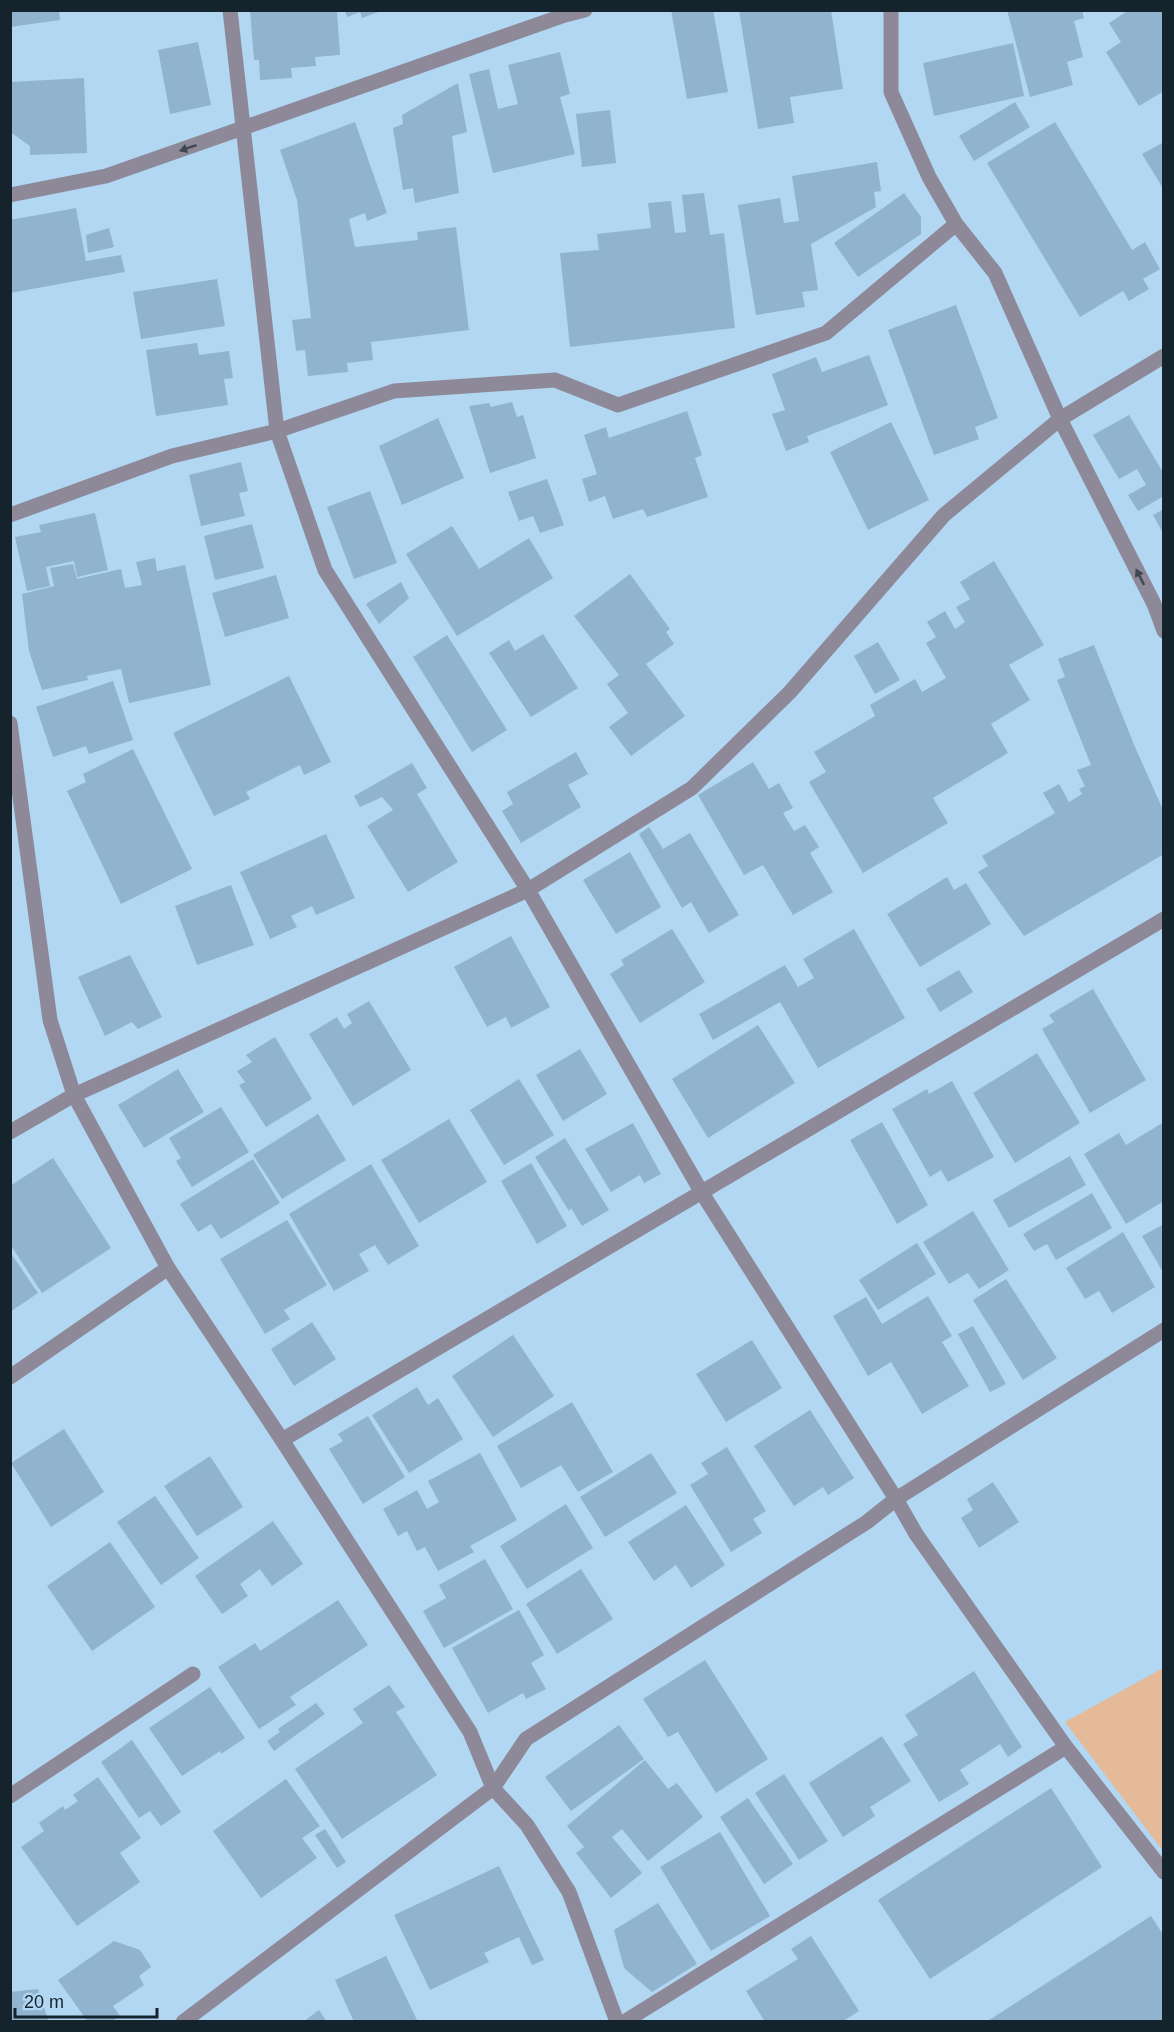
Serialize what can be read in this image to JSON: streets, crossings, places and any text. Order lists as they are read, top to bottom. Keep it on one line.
{"scale_bar":"20 m"}
